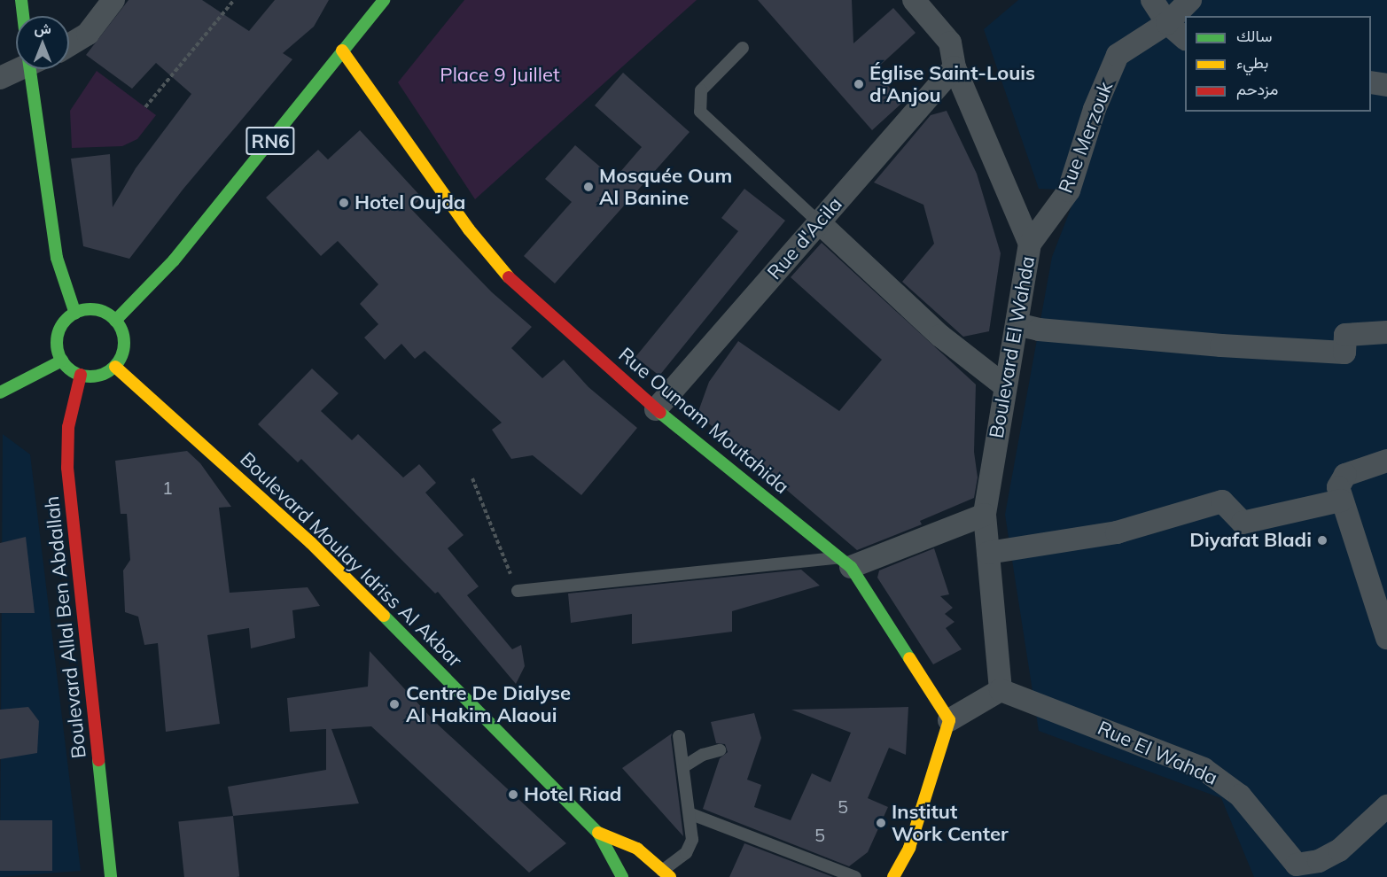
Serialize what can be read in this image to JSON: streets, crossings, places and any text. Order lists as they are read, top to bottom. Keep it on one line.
{"streets":{"main road":["RN6","Rue Oumam Moutahida","Boulevard Moulay Idriss Al Akbar","Boulevard Allal Ben Abdallah"],"street":["Rue Merzouk","Rue d'Acila","Boulevard El Wahda","Rue El Wahda"]},"crossings":[["Rue Merzouk","Boulevard El Wahda"],["RN6","Rue Oumam Moutahida"],["RN6","Boulevard Moulay Idriss Al Akbar"],["RN6","Boulevard Allal Ben Abdallah"],["Rue d'Acila","Boulevard El Wahda"],["Rue d'Acila","Rue Oumam Moutahida"],["Boulevard El Wahda","Rue El Wahda"],["Boulevard Moulay Idriss Al Akbar","Boulevard Allal Ben Abdallah"]],"parks":["Place 9 Juillet"],"places":["Église Saint-Louis d'Anjou","Mosquée Oum Al Banine","Hotel Oujda","Diyafat Bladi","Centre De Dialyse Al Hakim Alaoui","Hotel Riad","Institut Work Center"],"house_numbers":["1","5","5"],"legend":["سالك","بطيء","مزدحم"],"north":"top"}
